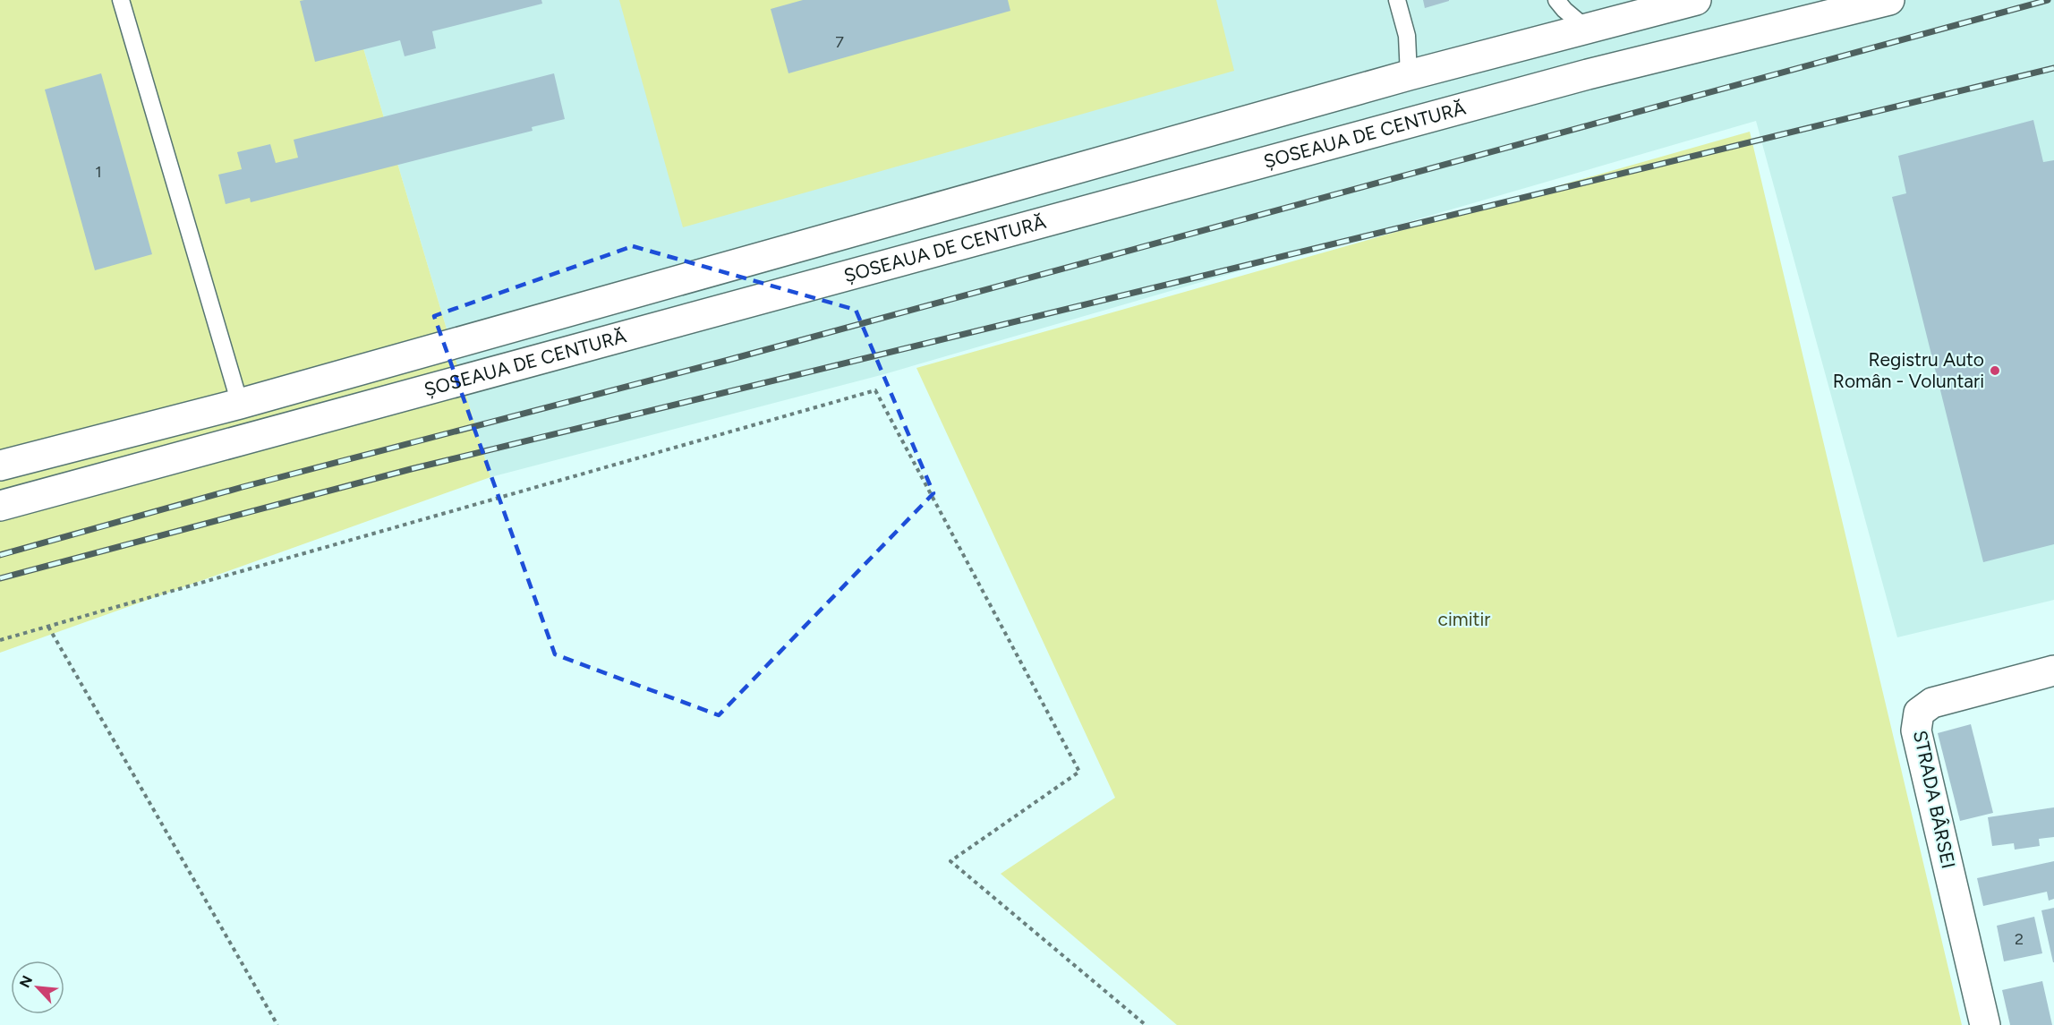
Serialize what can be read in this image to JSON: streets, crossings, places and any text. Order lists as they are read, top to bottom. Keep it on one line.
{"streets":{"main road":["ȘOSEAUA DE CENTURĂ","STRADA BÂRSEI"]},"parks":["cimitir"],"places":["Registru Auto Român - Voluntari"],"house_numbers":["7","1","2"],"north":"top left"}
